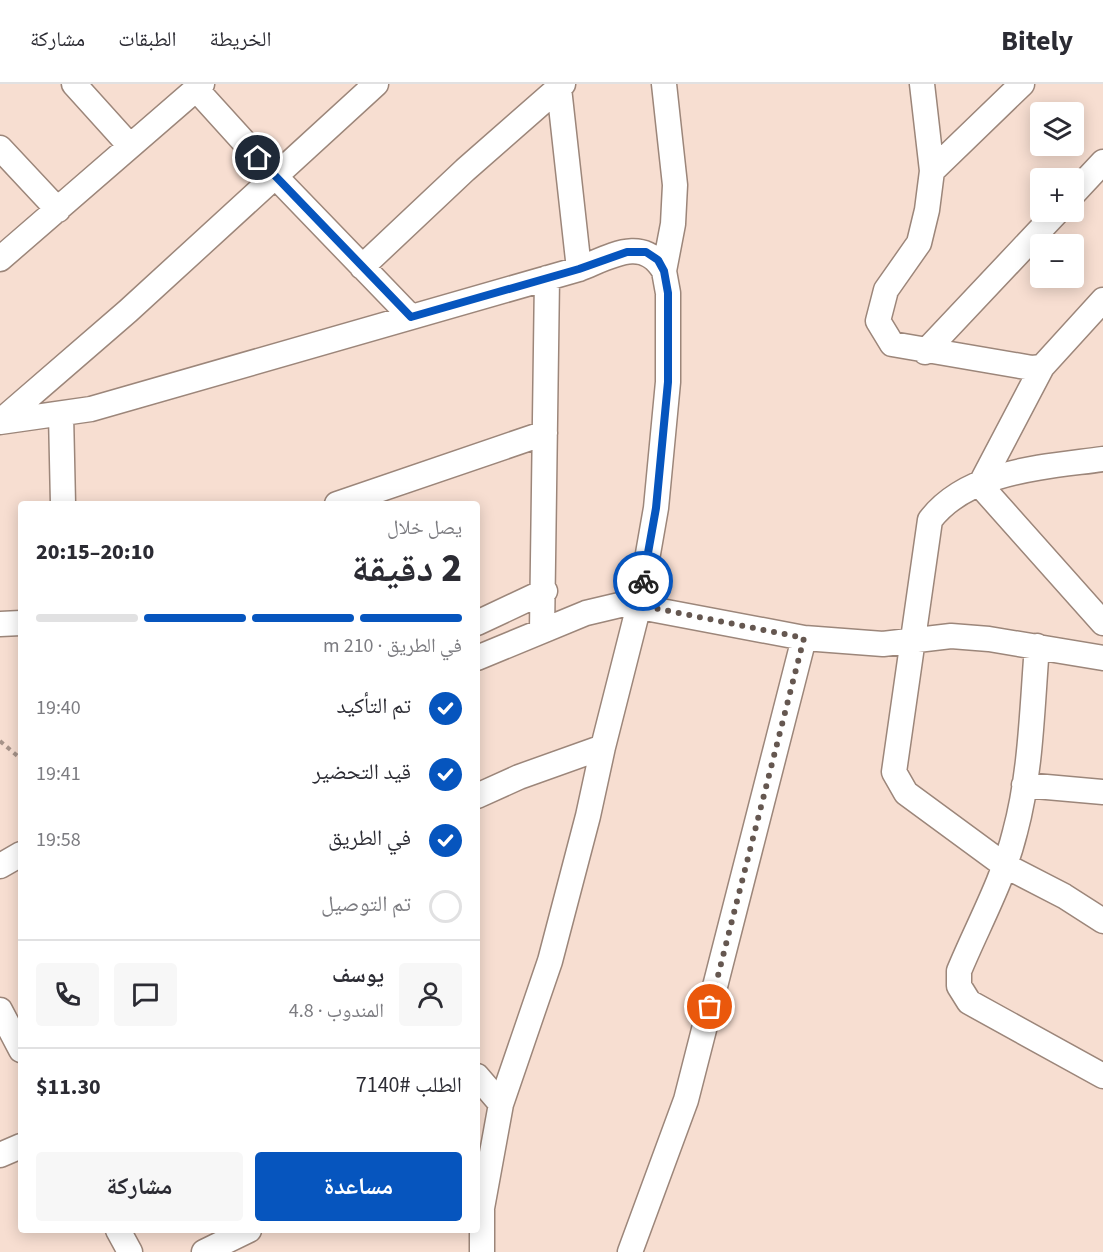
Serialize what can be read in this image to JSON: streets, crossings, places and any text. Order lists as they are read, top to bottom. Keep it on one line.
{"page":{"header":"Bitely","nav":["الخريطة","الطبقات","مشاركة"],"map_buttons":["+","−"],"heading":["2 دقيقة","يصل خلال","20:10–20:15"],"panel":["يوسف","المندوب · 4.8","الطلب #7140","$11.30"],"bar":"في الطريق · 210 m","list":[["تم التأكيد","19:40"],["قيد التحضير","19:41"],["في الطريق","19:58"],"تم التوصيل"],"buttons":["مساعدة","مشاركة"]}}
